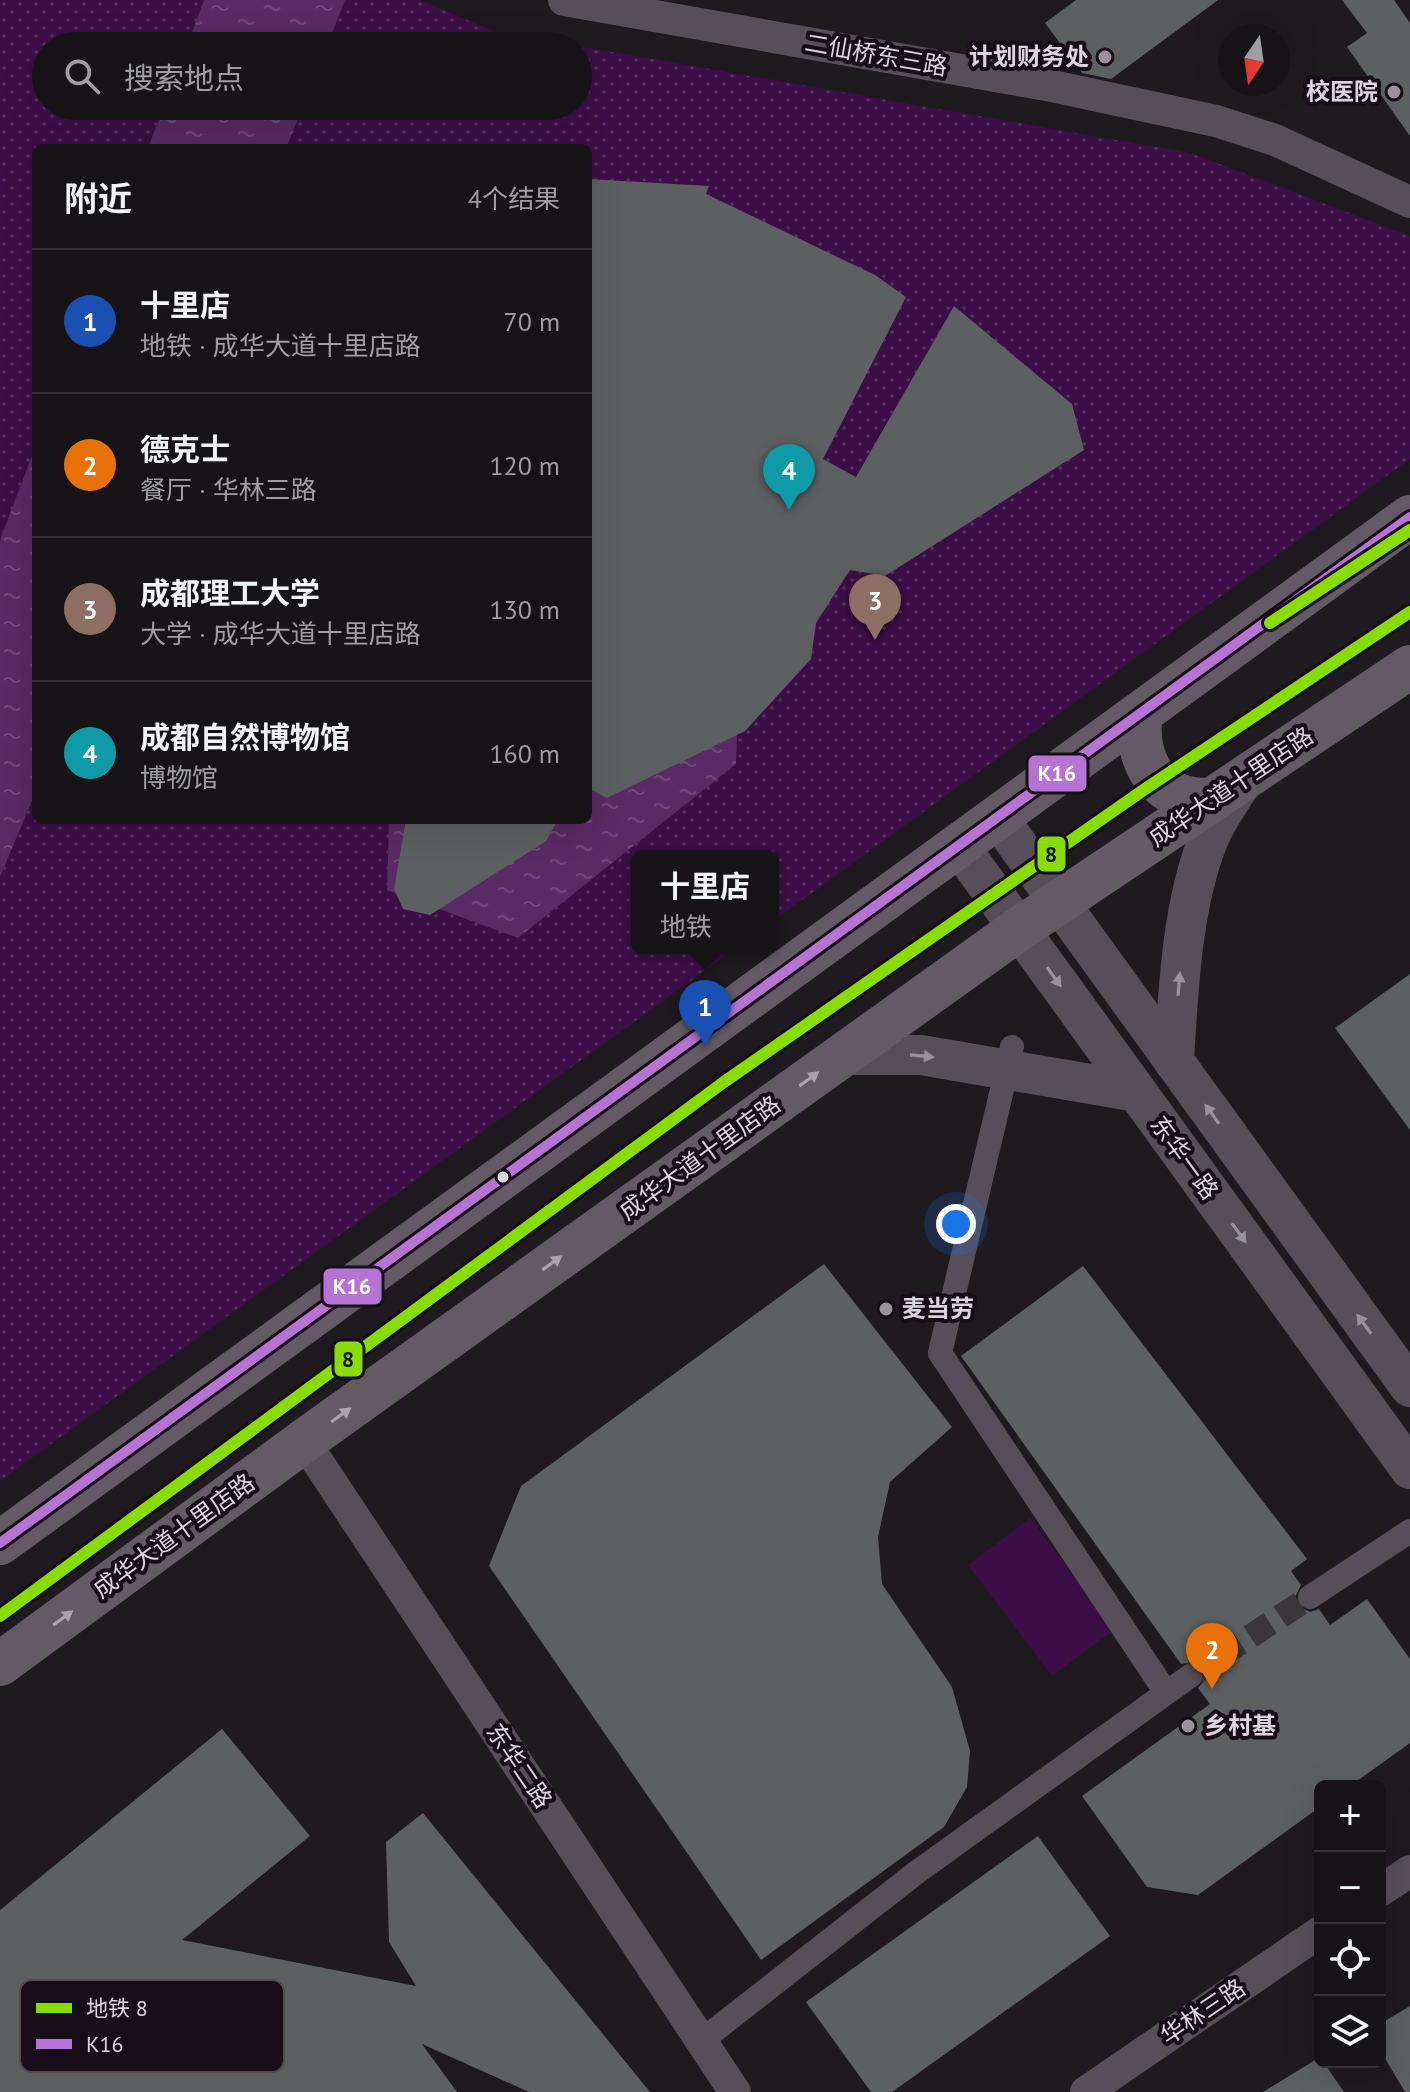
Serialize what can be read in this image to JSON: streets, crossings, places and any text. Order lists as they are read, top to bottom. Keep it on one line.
{"streets":{"main road":["成华大道十里店路"],"street":["二仙桥东三路","东华一路","东华二路","华林三路"]},"crossings":[["成华大道十里店路","东华一路"],["成华大道十里店路","东华二路"]],"places":["计划财务处","校医院","麦当劳","乡村基"],"lines":["transit line K16","metro line 8"],"legend":["地铁 8","K16"],"north":"bottom","page":{"search":"搜索地点","heading":["附近","4个结果"],"list":[{"mark":"1","name":"十里店","note":"地铁 · 成华大道十里店路","value":"70 m"},{"mark":"2","name":"德克士","note":"餐厅 · 华林三路","value":"120 m"},{"mark":"3","name":"成都理工大学","note":"大学 · 成华大道十里店路","value":"130 m"},{"mark":"4","name":"成都自然博物馆","note":"博物馆","value":"160 m"}],"pins":["4","3","1","2"],"popup":["十里店","地铁"],"map_buttons":["+","−"]}}
